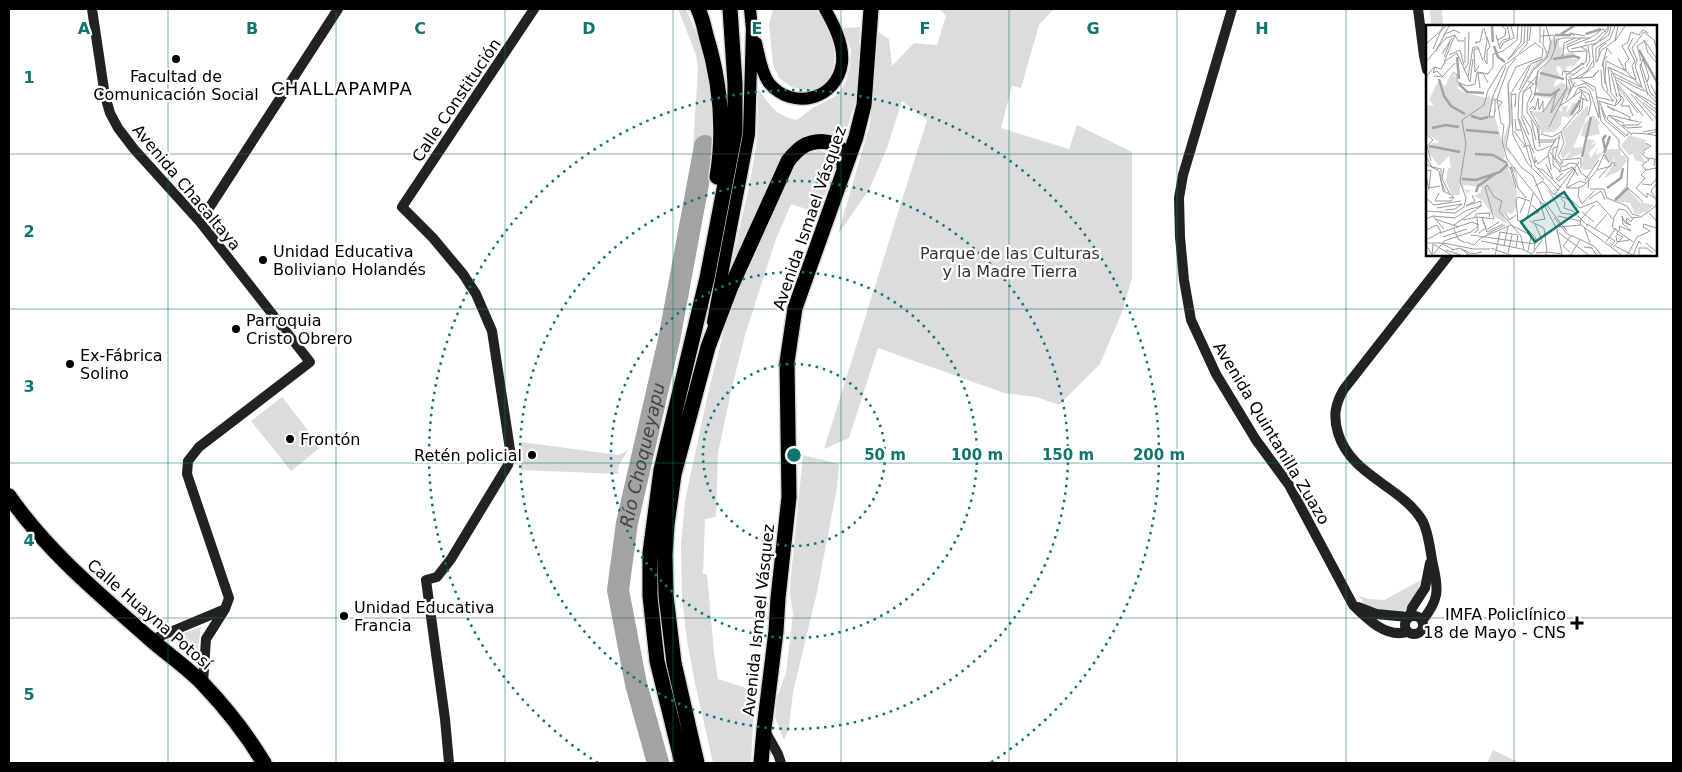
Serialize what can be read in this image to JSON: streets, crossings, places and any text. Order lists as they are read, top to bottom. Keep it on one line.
{"streets":{"highway":["Avenida Ismael Vásquez","Calle Huayna Potosí"],"main road":["Calle Constitución","Avenida Chacaltaya","Avenida Quintanilla Zuazo"]},"districts":["CHALLAPAMPA"],"water":["Río Choqueyapu"],"parks":["Parque de las Culturas y la Madre Tierra"],"places":{"other":["Facultad de Comunicación Social","Unidad Educativa Boliviano Holandés","Parroquia Cristo Obrero","Ex-Fábrica Solino","Frontón","Retén policial","Unidad Educativa Francia"],"health":["IMFA Policlínico 18 de Mayo - CNS"]},"grid":{"columns":["A","B","C","D","E","F","G","H"],"rows":["1","2","3","4","5"]},"rings":["50 m","100 m","150 m","200 m"]}
